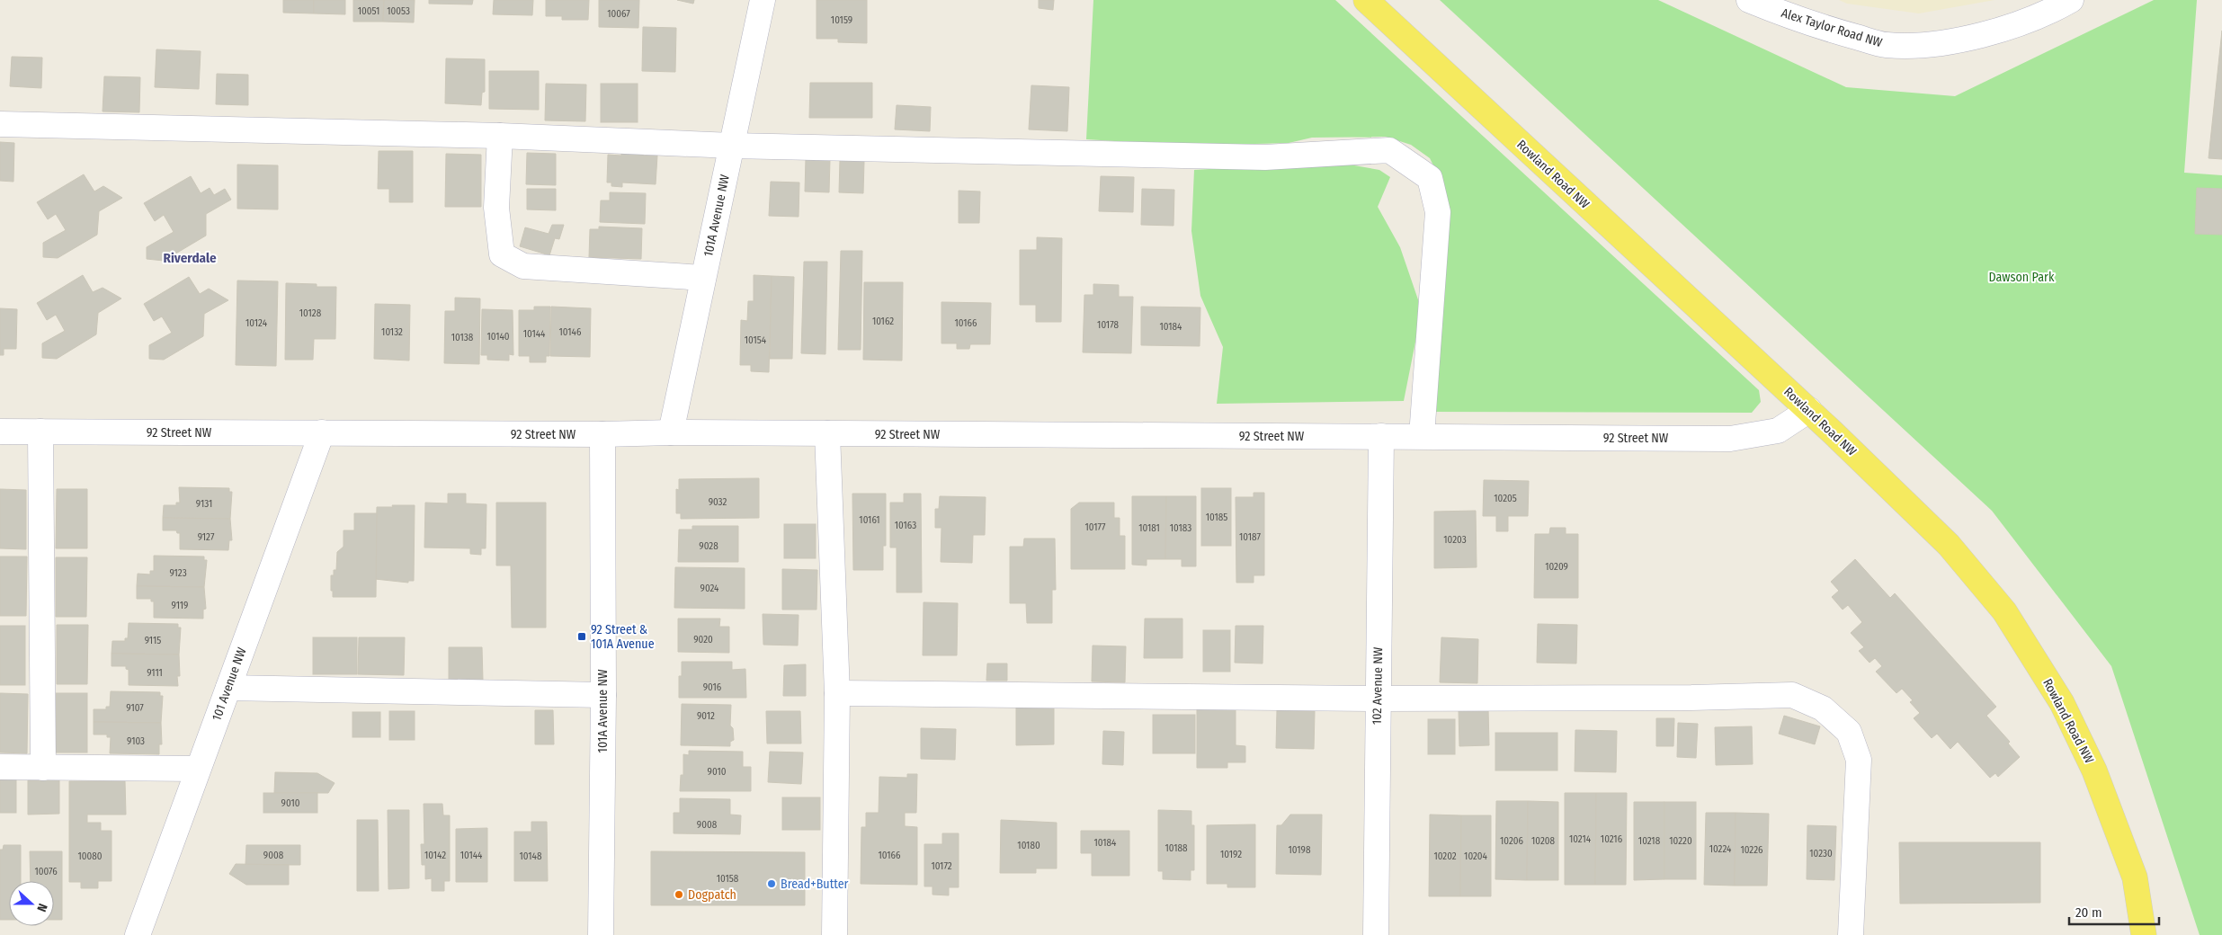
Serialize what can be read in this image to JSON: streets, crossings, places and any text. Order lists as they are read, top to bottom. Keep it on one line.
{"streets":{"main road":["Rowland Road NW"],"street":["Alex Taylor Road NW","101A Avenue NW","92 Street NW","101 Avenue NW","102 Avenue NW"]},"crossings":[["Rowland Road NW","92 Street NW"],["101A Avenue NW","92 Street NW"],["92 Street NW","101 Avenue NW"],["92 Street NW","102 Avenue NW"]],"districts":["Riverdale"],"parks":["Dawson Park"],"places":{"transit":["92 Street & 101A Avenue"],"other":["Bread+Butter","Dogpatch"]},"house_numbers":["10051","10053","10067","10159","10128","10162","10124","10166","10178","10184","10132","10146","10144","10140","10138","10154","10205","9032","9131","10185","10161","10163","10177","10181","10183","9127","10187","10203","9028","10209","9123","9024","9119","9020","9115","9111","9016","9107","9012","9103","9010","9010","9008","10214","10216","10206","10208","10218","10220","10184","10180","10188","10224","10198","10226","10230","10192","9008","10142","10144","10166","10080","10148","10202","10204","10172","10076","10158"],"scale_bar":"20 m","north":"right"}
